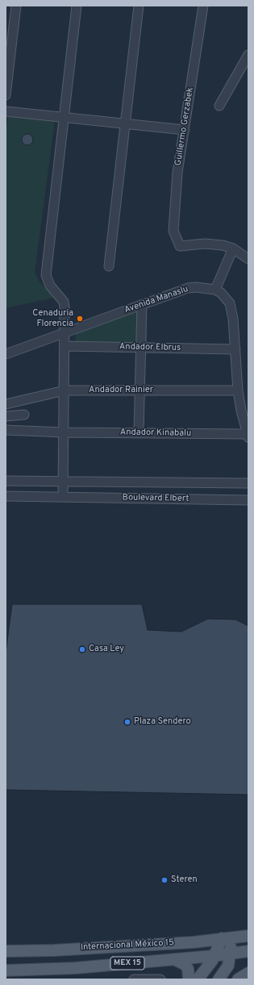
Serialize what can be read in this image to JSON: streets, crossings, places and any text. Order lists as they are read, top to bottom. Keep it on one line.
{"streets":{"main road":["Internacional México 15","MEX 15"],"street":["Guillermo Gerzabek","Avenida Manaslu","Andador Elbrus","Andador Rainier","Andador Kinabalu","Boulevard Elbert"]},"places":["Cenaduria Florencia","Casa Ley","Plaza Sendero","Steren"]}
